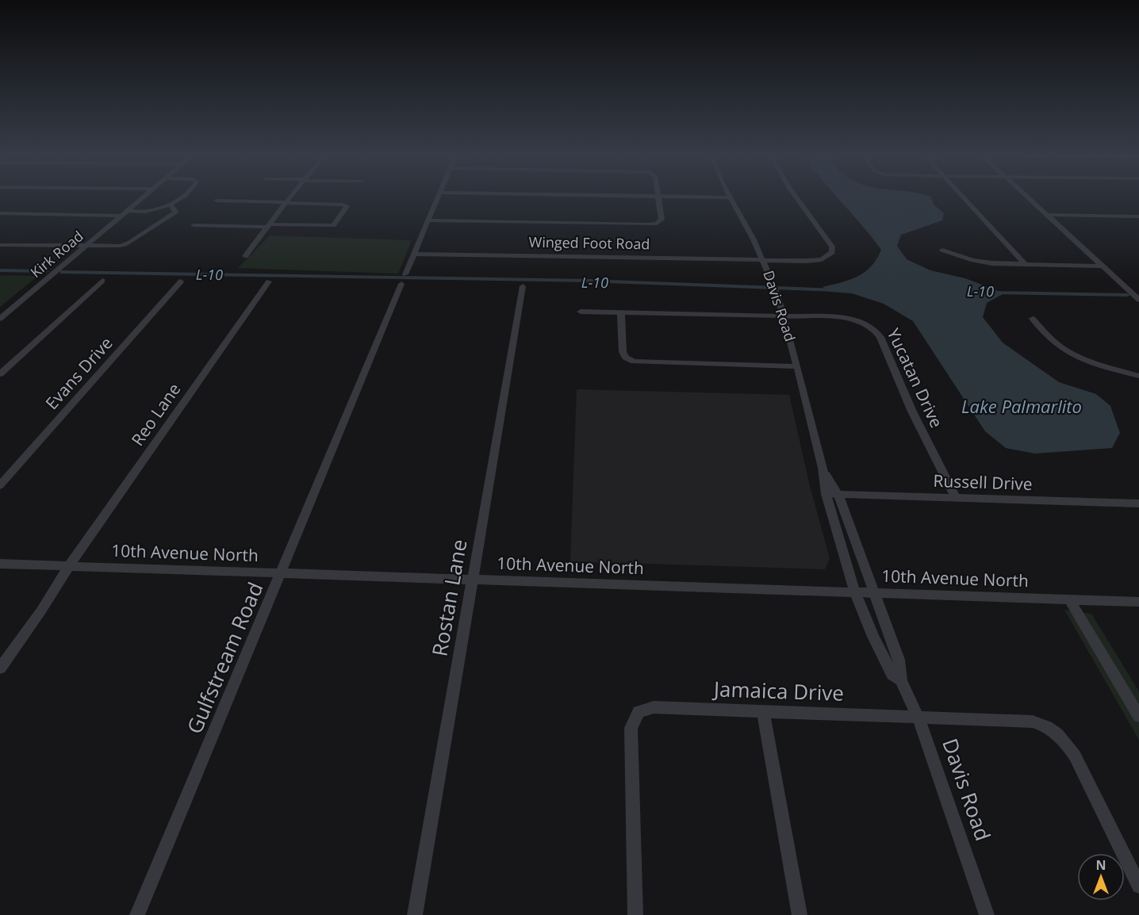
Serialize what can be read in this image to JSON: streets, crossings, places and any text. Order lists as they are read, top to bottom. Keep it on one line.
{"streets":{"street":["Winged Foot Road","Kirk Road","Davis Road","Evans Drive","Yucatan Drive","Reo Lane","Russell Drive","10th Avenue North","Rostan Lane","Gulfstream Road","Jamaica Drive"]},"crossings":[["Winged Foot Road","Davis Road"],["Winged Foot Road","Gulfstream Road"],["Davis Road","Yucatan Drive"],["Davis Road","Russell Drive"],["Davis Road","10th Avenue North"],["Davis Road","Jamaica Drive"],["Yucatan Drive","Russell Drive"],["Reo Lane","10th Avenue North"],["10th Avenue North","Rostan Lane"],["10th Avenue North","Gulfstream Road"]],"water":["L-10","Lake Palmarlito"],"north":"top"}
